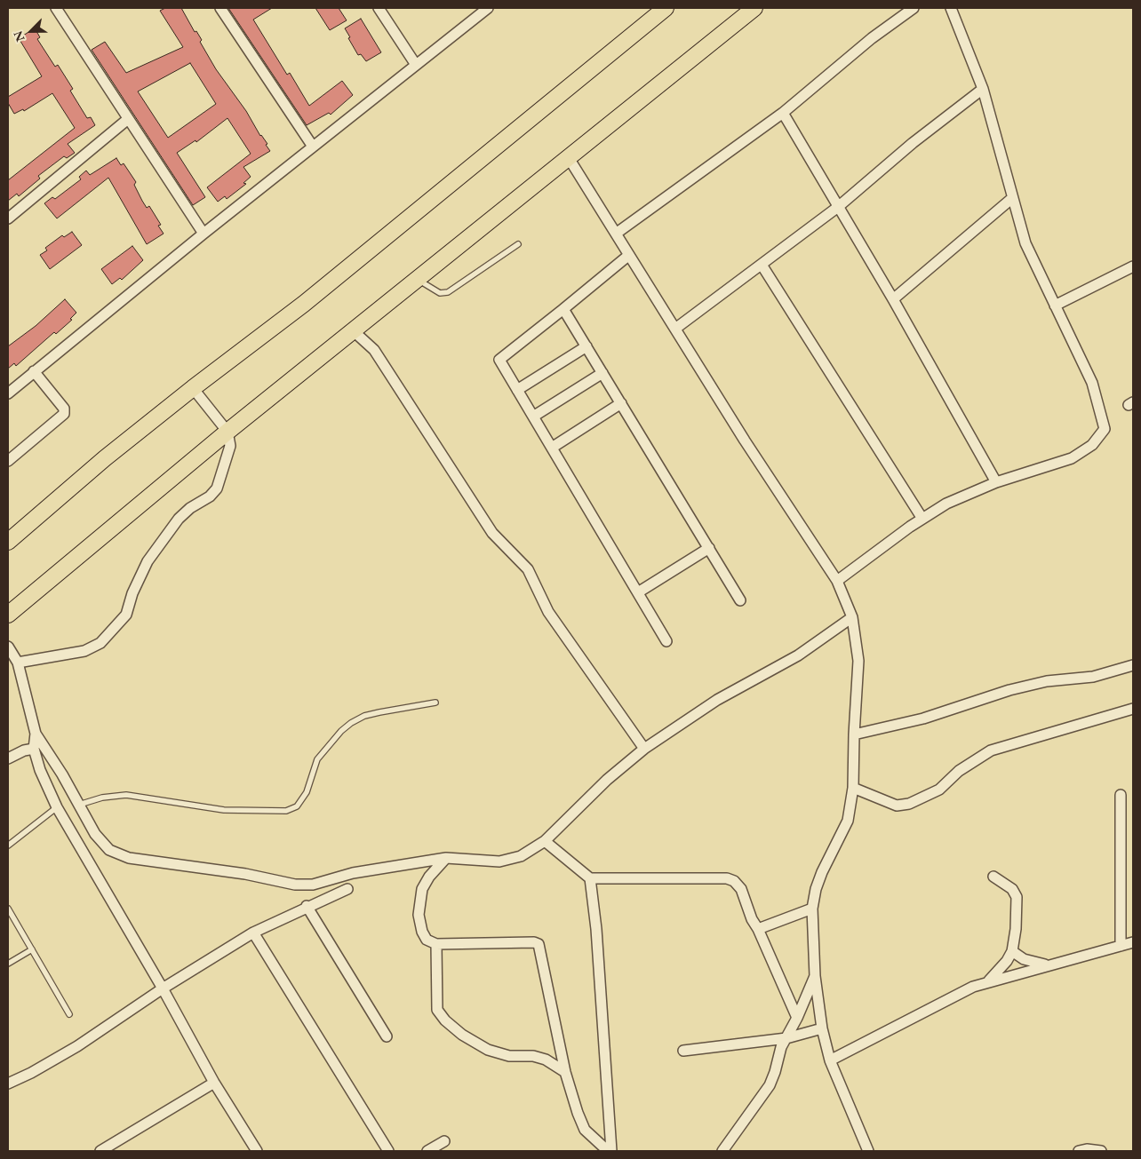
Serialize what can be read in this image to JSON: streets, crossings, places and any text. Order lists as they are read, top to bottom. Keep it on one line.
{"north":"bottom left"}
